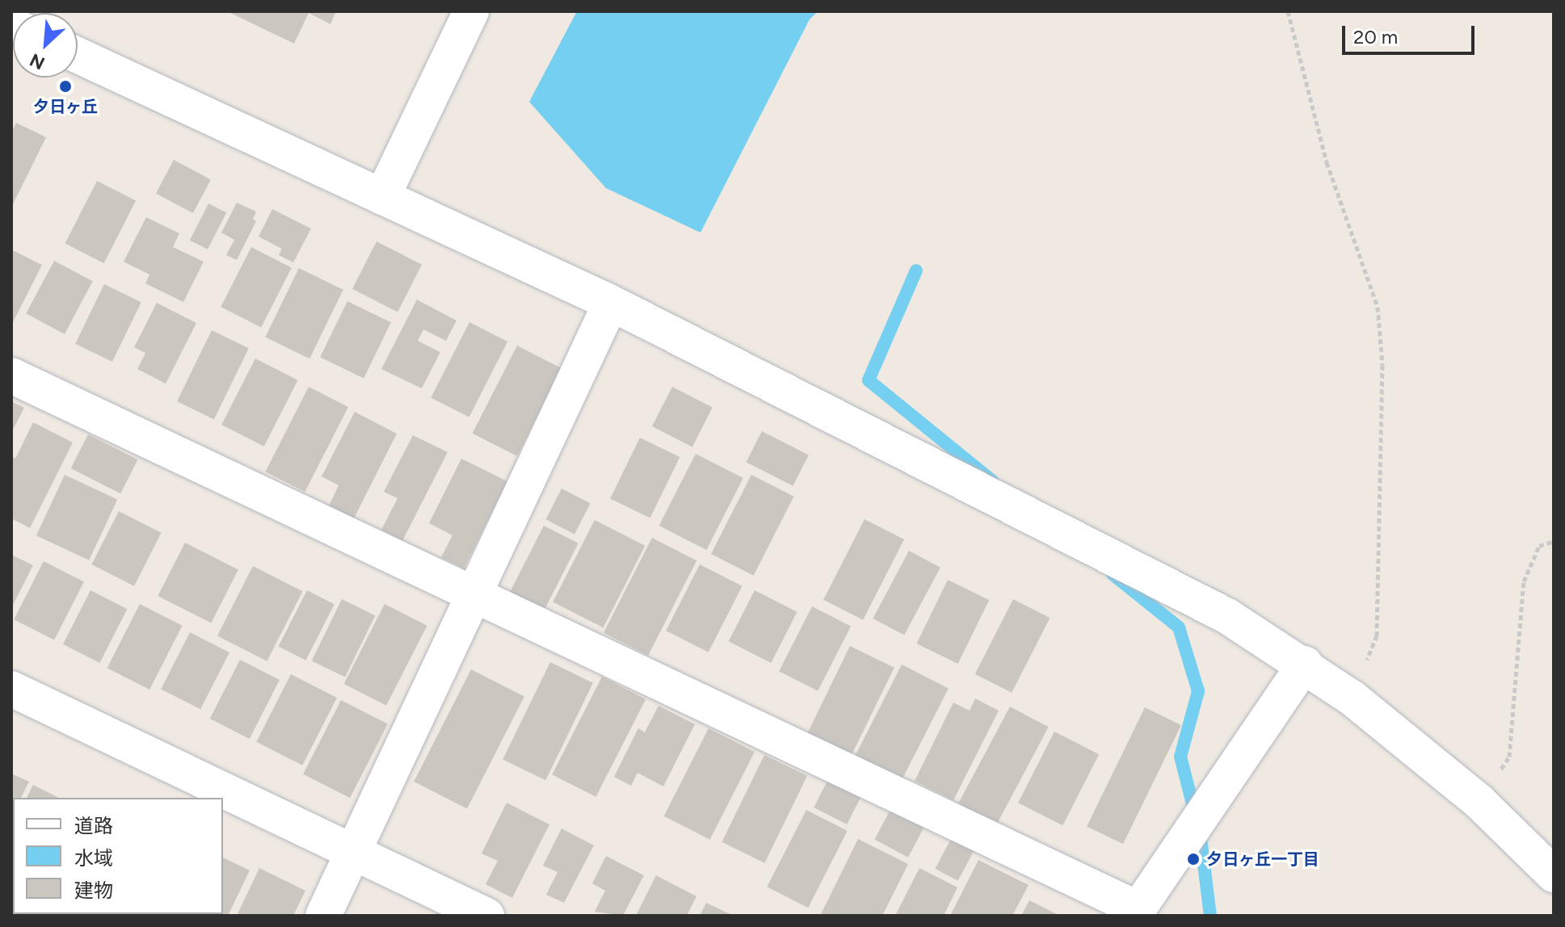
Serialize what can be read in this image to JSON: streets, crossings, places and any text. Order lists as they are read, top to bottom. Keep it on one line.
{"places":["夕日ヶ丘","夕日ヶ丘一丁目"],"legend":["道路","水域","建物"],"scale_bar":"20 m","north":"bottom left"}
